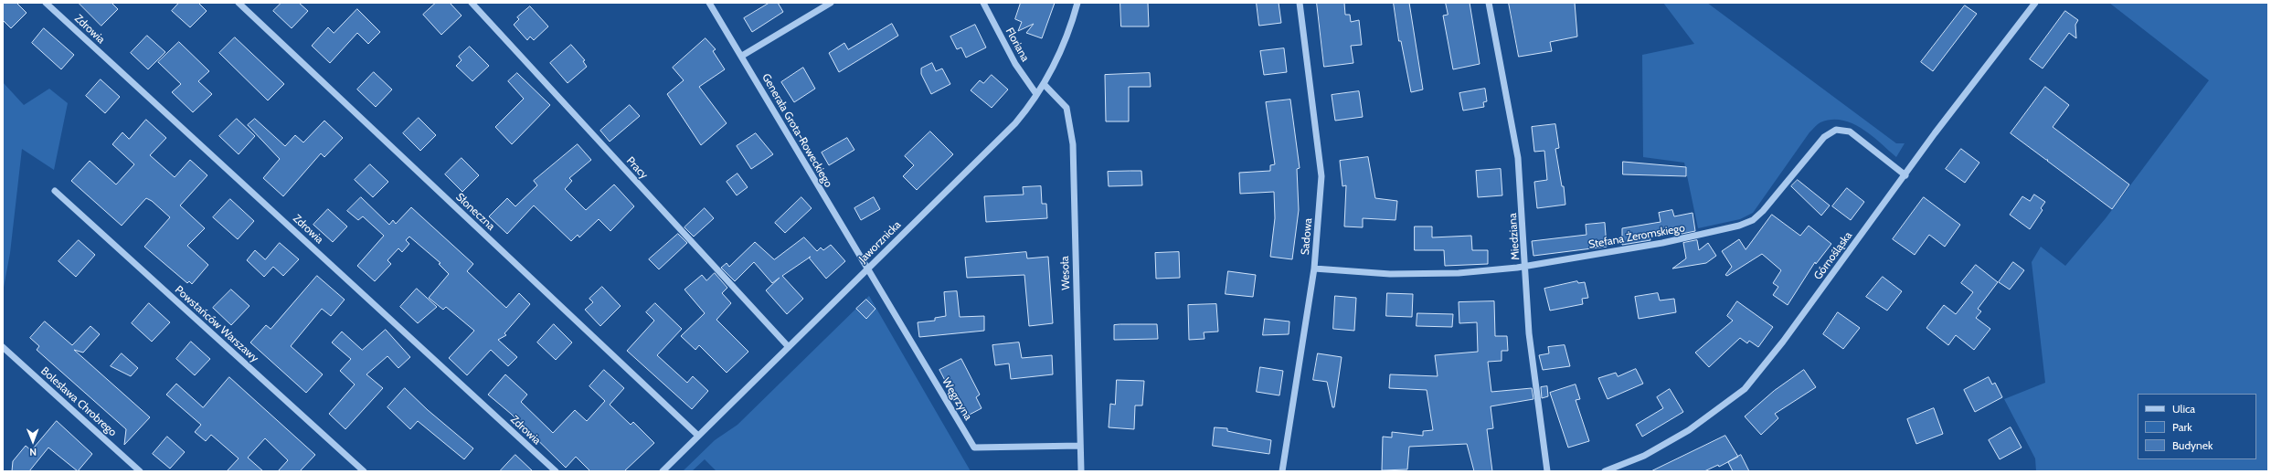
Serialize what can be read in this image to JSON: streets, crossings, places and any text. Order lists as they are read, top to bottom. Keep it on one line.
{"streets":{"street":["Zdrowia","Floriana","Generała Grota-Roweckiego","Pracy","Słoneczna","Sadowa","Miedziana","Stefana Żeromskiego","Jaworznicka","Górnośląska","Wesoła","Powstańców Warszawy","Węgrzyna","Bolesława Chrobrego"]},"crossings":[["Floriana","Jaworznicka"],["Generała Grota-Roweckiego","Jaworznicka"],["Generała Grota-Roweckiego","Węgrzyna"],["Pracy","Jaworznicka"],["Słoneczna","Jaworznicka"],["Sadowa","Stefana Żeromskiego"],["Miedziana","Stefana Żeromskiego"],["Stefana Żeromskiego","Górnośląska"],["Jaworznicka","Wesoła"],["Jaworznicka","Węgrzyna"],["Wesoła","Węgrzyna"]],"legend":["Ulica","Park","Budynek"],"north":"bottom"}
